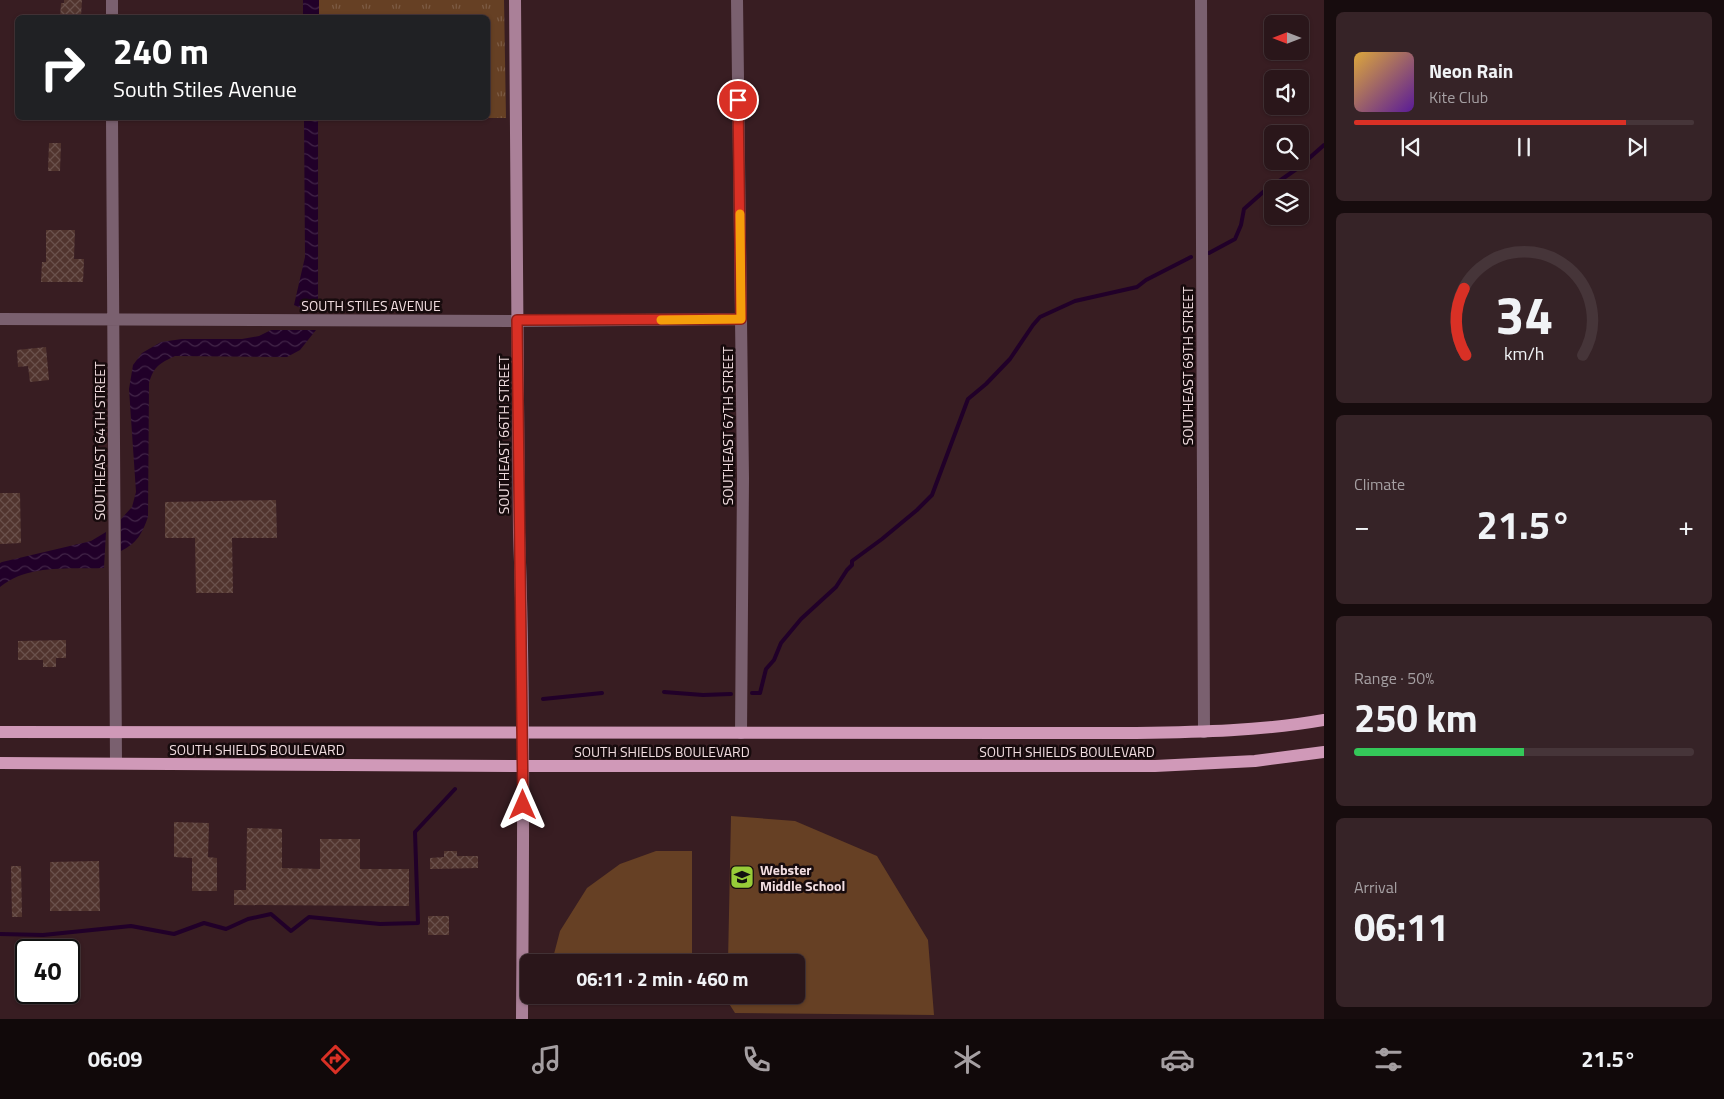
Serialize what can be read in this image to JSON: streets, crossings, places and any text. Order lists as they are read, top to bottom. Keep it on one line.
{"streets":{"main road":["SOUTH SHIELDS BOULEVARD"],"street":["SOUTH STILES AVENUE","SOUTHEAST 69TH STREET","SOUTHEAST 67TH STREET","SOUTHEAST 66TH STREET","SOUTHEAST 64TH STREET"]},"crossings":[["SOUTH STILES AVENUE","SOUTHEAST 67TH STREET"],["SOUTH STILES AVENUE","SOUTHEAST 66TH STREET"],["SOUTH STILES AVENUE","SOUTHEAST 64TH STREET"],["SOUTHEAST 69TH STREET","SOUTH SHIELDS BOULEVARD"],["SOUTHEAST 67TH STREET","SOUTH SHIELDS BOULEVARD"],["SOUTHEAST 66TH STREET","SOUTH SHIELDS BOULEVARD"],["SOUTHEAST 64TH STREET","SOUTH SHIELDS BOULEVARD"]],"places":{"school or university":["Webster Middle School"]},"north":"left","page":{"turn":["240 m","South Stiles Avenue"],"song":["Neon Rain","Kite Club"],"tile":["Climate",["Range · 50%","250 km"],["Arrival","06:11"]],"heat":["−","21.5°","+"],"limit":"40","trip":"06:11 · 2 min · 460 m","tabs":["06:09","21.5°"],"gauge":["34","km/h"]}}
